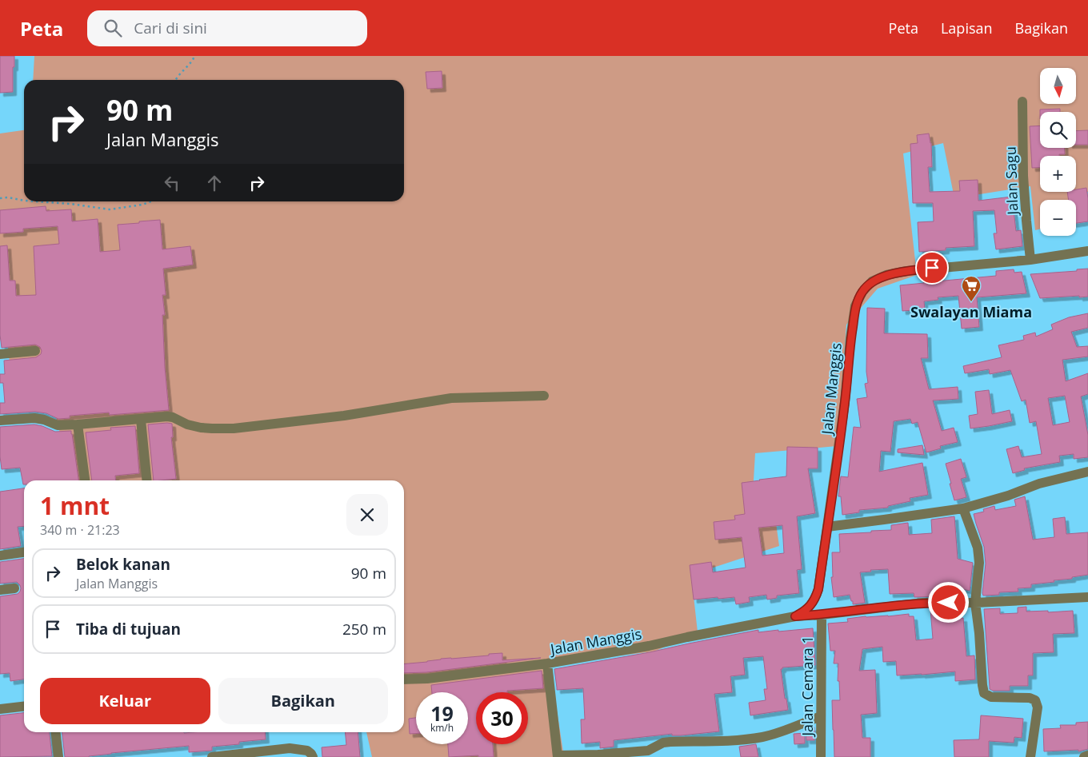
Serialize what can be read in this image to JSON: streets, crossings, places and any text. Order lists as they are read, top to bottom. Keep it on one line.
{"streets":{"street":["Jalan Sagu","Jalan Manggis","Jalan Cemara 1"]},"crossings":[["Jalan Sagu","Jalan Manggis"],["Jalan Manggis","Jalan Cemara 1"]],"places":{"supermarket":["Swalayan Miama"]},"north":"bottom","page":{"header":"Peta","search":"Cari di sini","nav":["Peta","Lapisan","Bagikan"],"map_buttons":["+","−"],"turn":["90 m","Jalan Manggis"],"heading":["1 mnt","340 m · 21:23"],"list":[{"name":"Belok kanan","note":"Jalan Manggis","value":"90 m"},{"name":"Tiba di tujuan","value":"250 m"}],"buttons":["Keluar","Bagikan"],"speed":"19 km/h","limit":"30"}}
